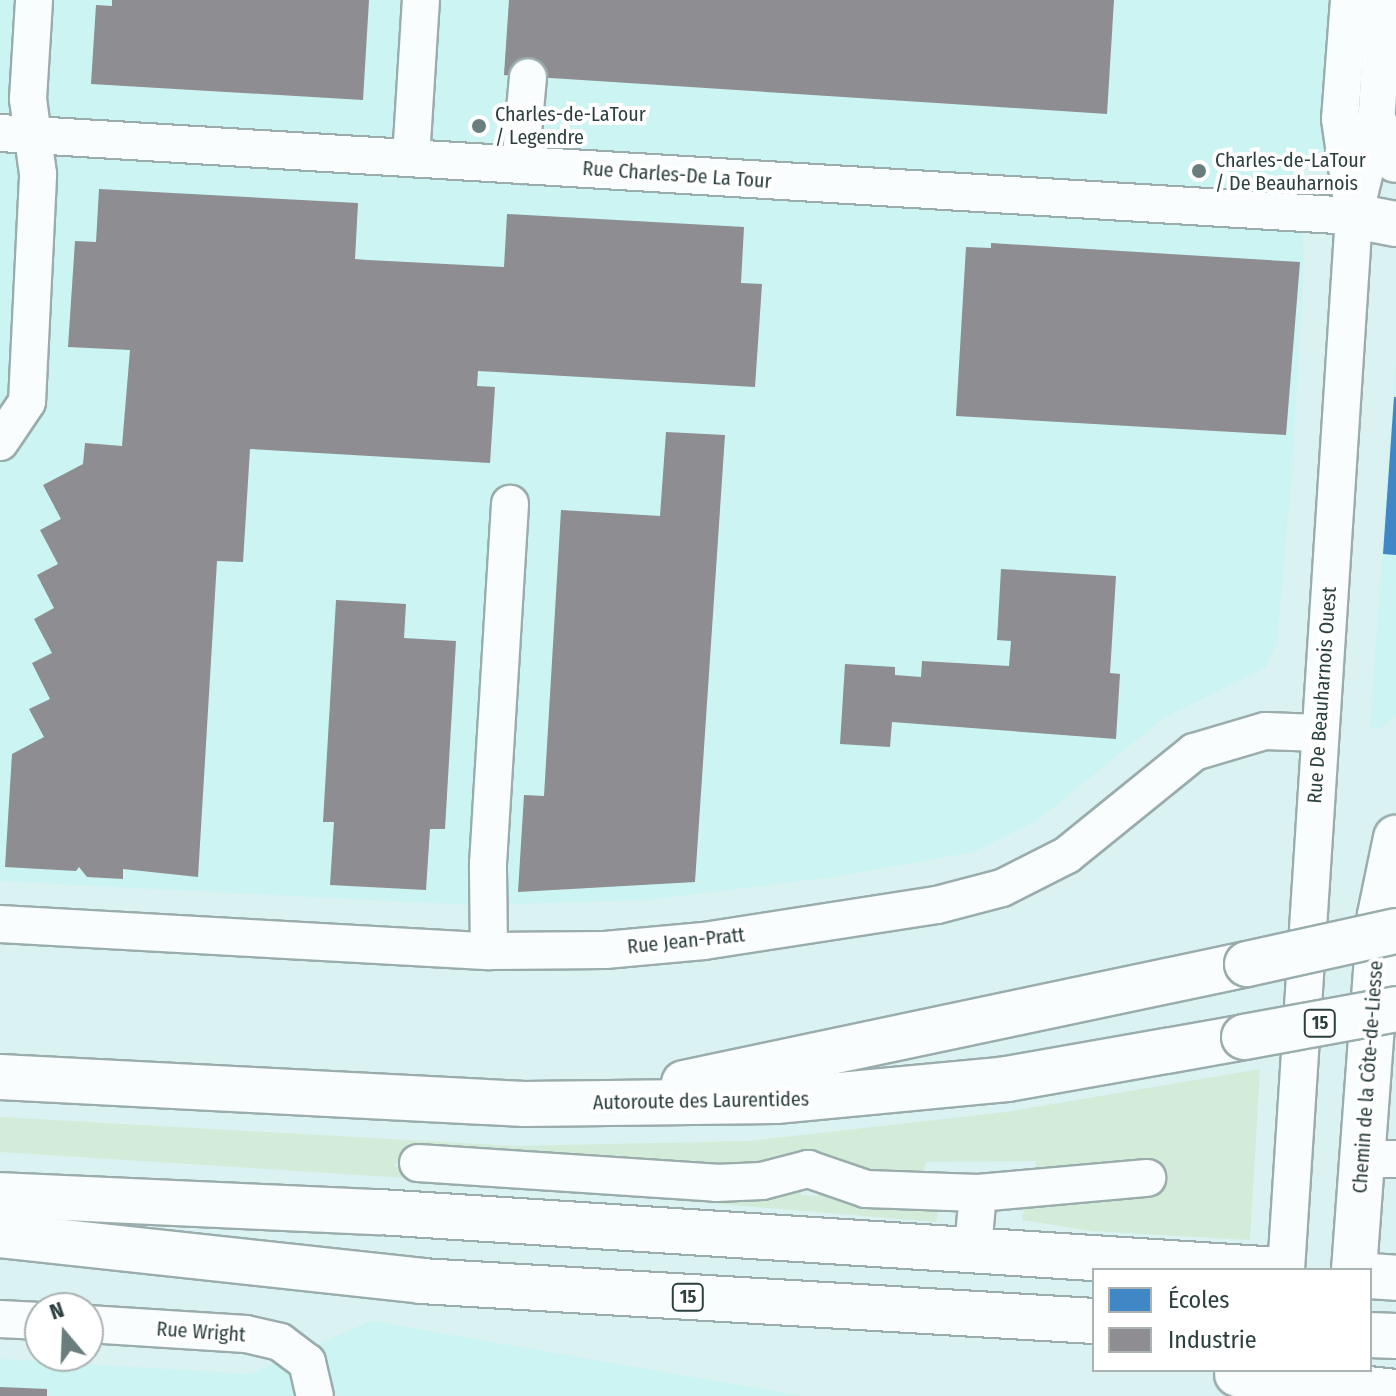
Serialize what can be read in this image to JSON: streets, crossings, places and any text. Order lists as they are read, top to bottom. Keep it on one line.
{"streets":{"main road":["15","Chemin de la Côte-de-Liesse","Autoroute des Laurentides"],"street":["Rue Charles-De La Tour","Rue De Beauharnois Ouest","Rue Jean-Pratt","Rue Wright"]},"crossings":[["Rue Charles-De La Tour","Rue De Beauharnois Ouest"],["Rue De Beauharnois Ouest","Rue Jean-Pratt"]],"places":["Charles-de-LaTour / Legendre","Charles-de-LaTour / De Beauharnois"],"legend":["Écoles","Industrie"],"north":"top"}
